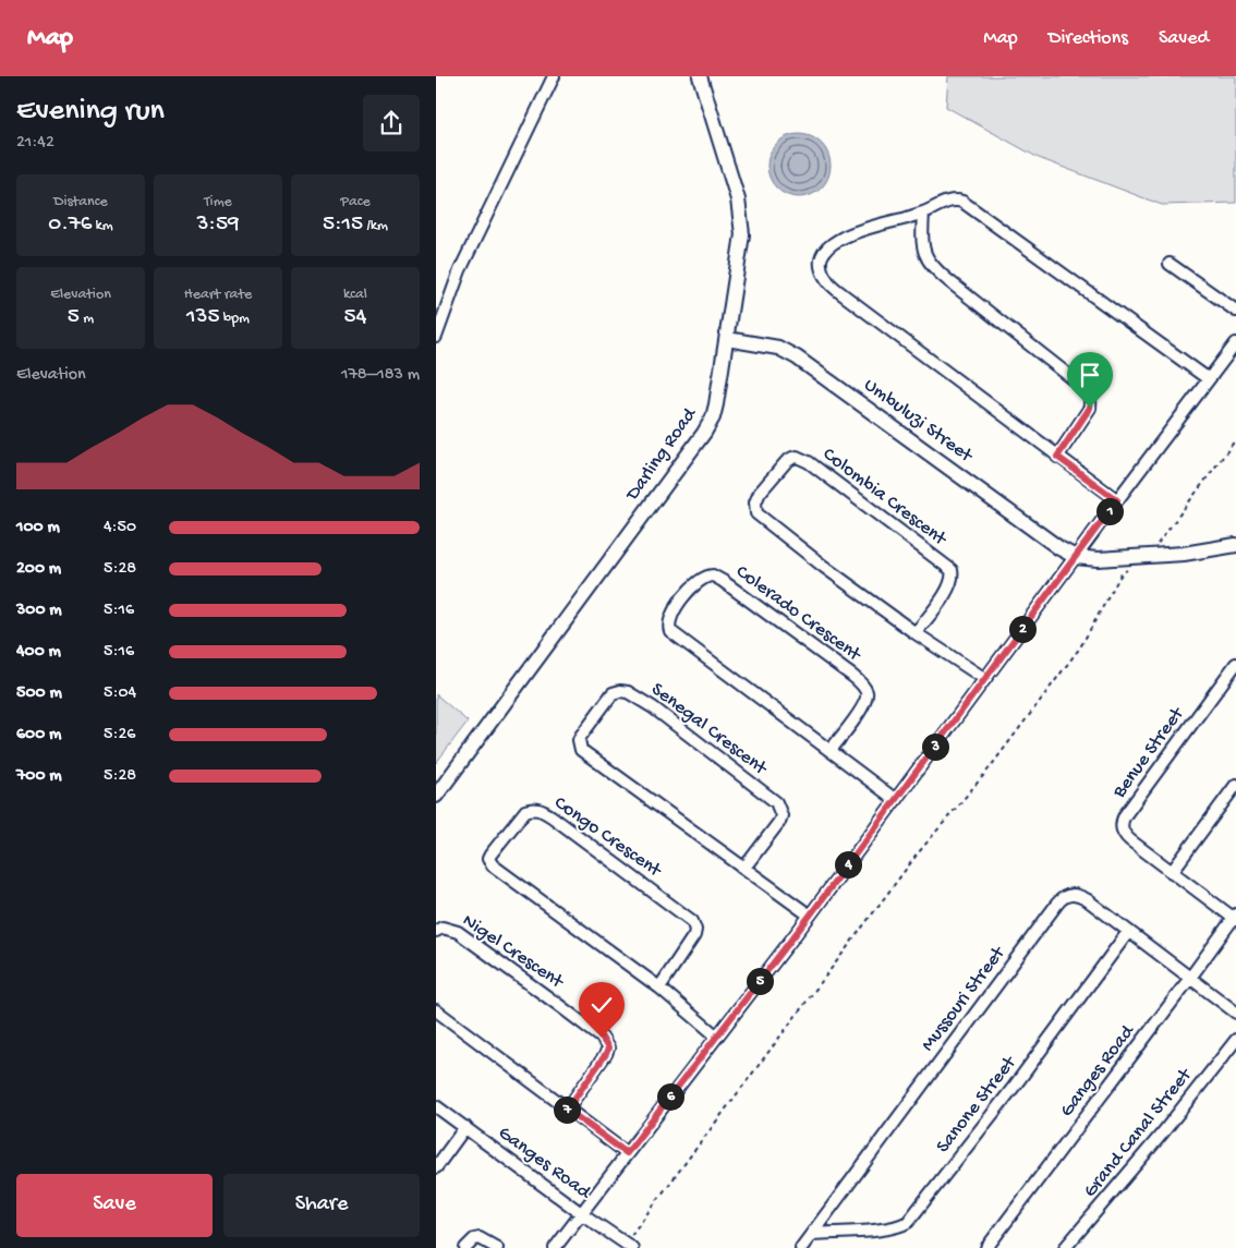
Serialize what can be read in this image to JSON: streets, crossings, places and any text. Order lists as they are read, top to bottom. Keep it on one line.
{"streets":{"street":["Umbuluzi Street","Darling Road","Colombia Crescent","Colerado Crescent","Senegal Crescent","Benue Street","Congo Crescent","Nigel Crescent","Mussouri Street","Ganges Road","Sanone Street","Grand Canal Street"]},"crossings":[["Umbuluzi Street","Darling Road"],["Benue Street","Ganges Road"],["Mussouri Street","Ganges Road"],["Mussouri Street","Sanone Street"]],"page":{"header":"Map","nav":["Map","Directions","Saved"],"heading":["Evening run","21:42"],"stats":[["Distance","0.76 km"],["Time","3:59"],["Pace","5:15 /km"],["Elevation","5 m"],["Heart rate","135 bpm"],["kcal","54"]],"chart":["Elevation","178–183 m"],"pins":["1","2","3","4","5","6","7"],"list":[{"name":"100 m","note":"4:50"},{"name":"200 m","note":"5:28"},{"name":"300 m","note":"5:16"},{"name":"400 m","note":"5:16"},{"name":"500 m","note":"5:04"},{"name":"600 m","note":"5:26"},{"name":"700 m","note":"5:28"}],"buttons":["Save","Share"]}}
